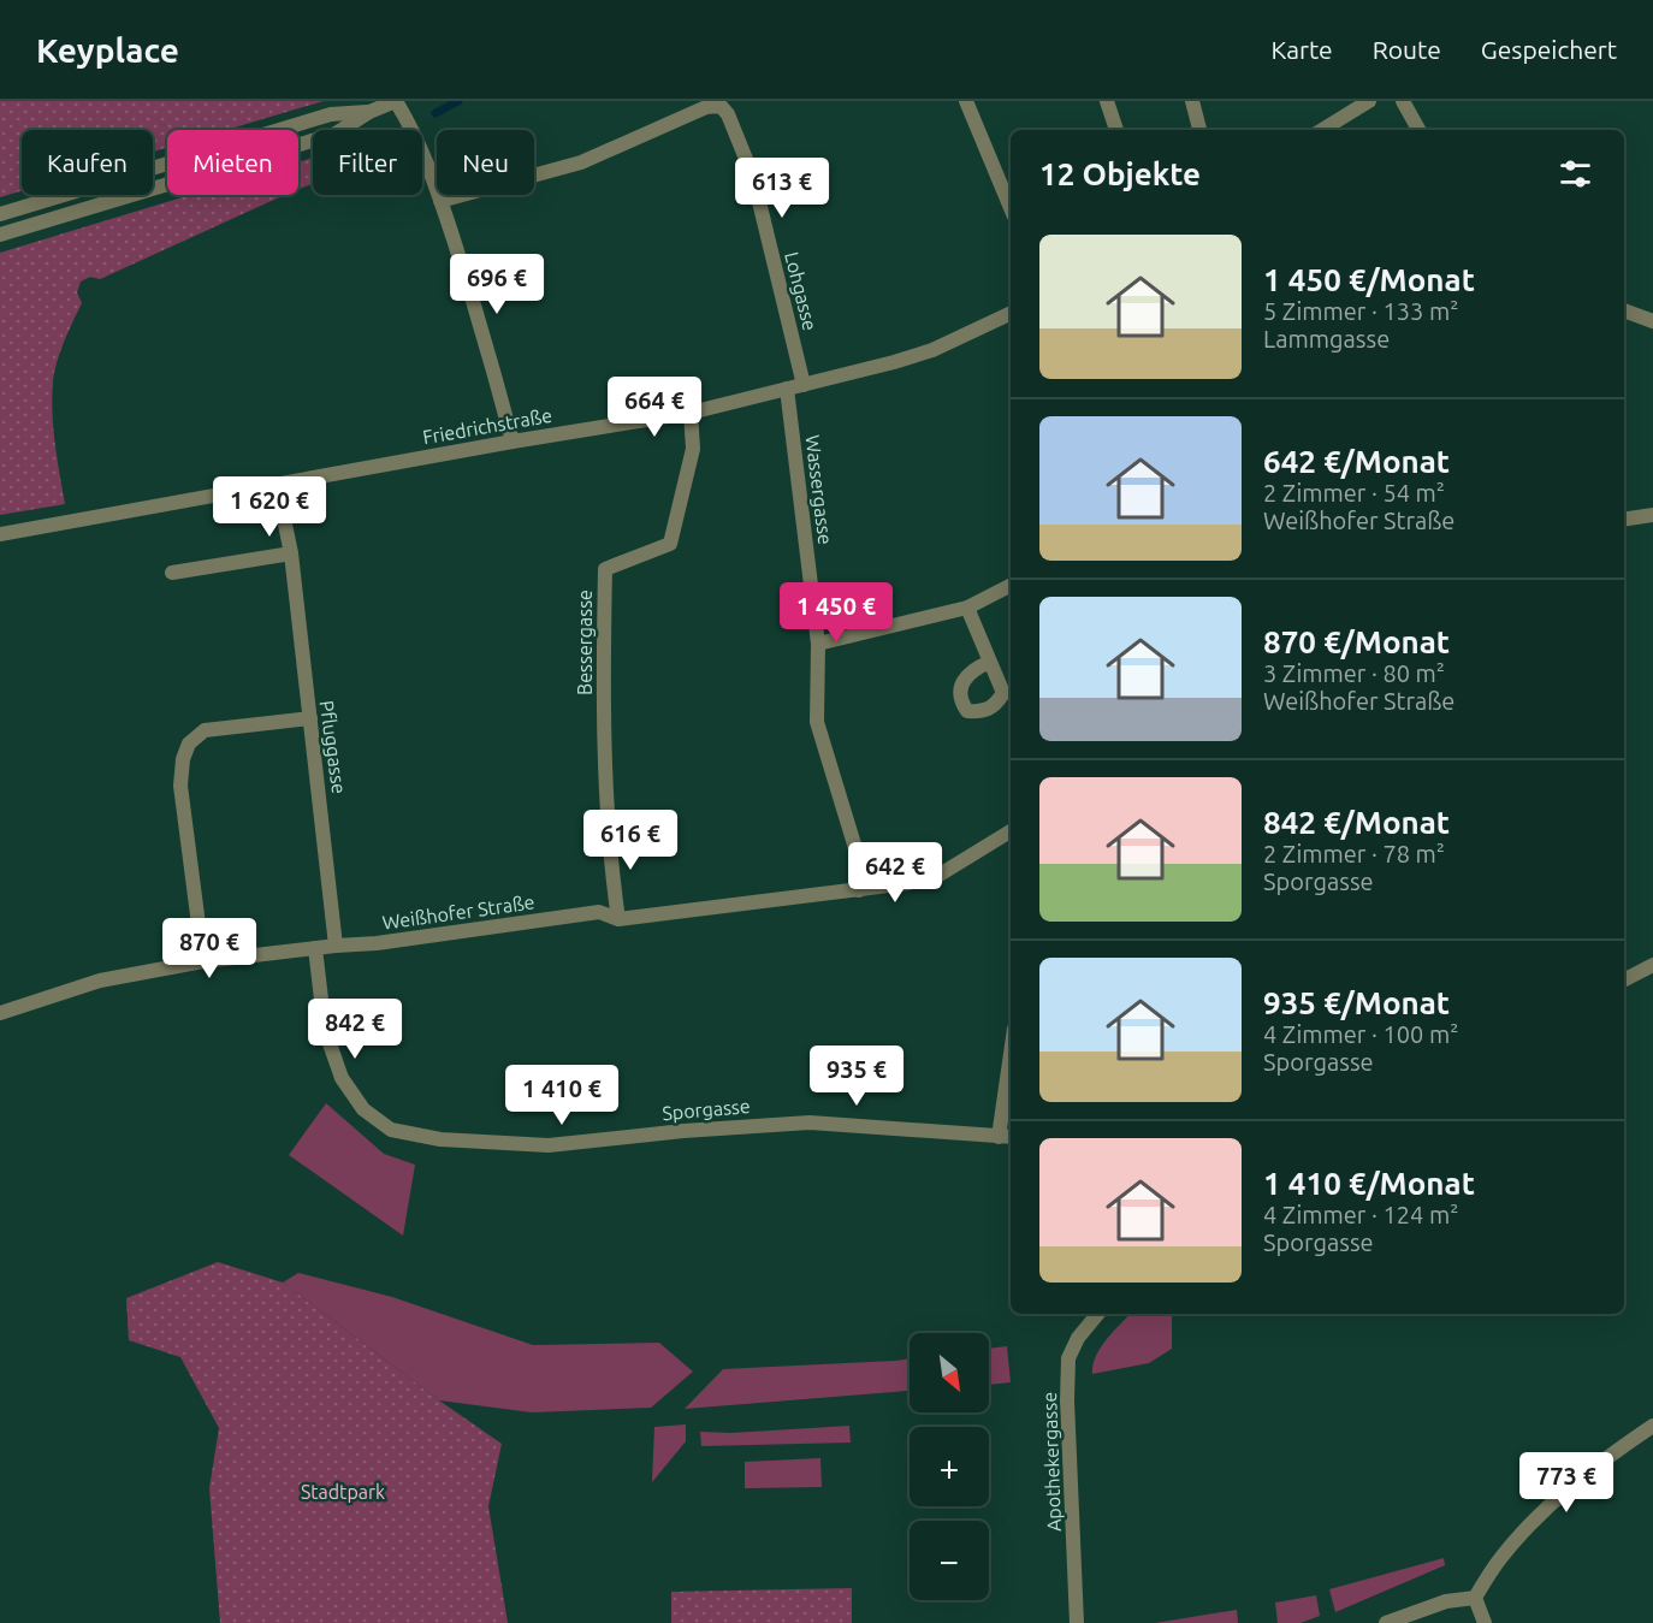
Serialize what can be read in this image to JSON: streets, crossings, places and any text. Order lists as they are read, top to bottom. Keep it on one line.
{"streets":{"street":["Lohgasse","Friedrichstraße","Wassergasse","Bessergasse","Pfluggasse","Weißhofer Straße","Sporgasse","Apothekergasse"]},"crossings":[["Lohgasse","Friedrichstraße"],["Friedrichstraße","Wassergasse"],["Friedrichstraße","Bessergasse"],["Friedrichstraße","Pfluggasse"],["Wassergasse","Weißhofer Straße"],["Bessergasse","Weißhofer Straße"],["Pfluggasse","Weißhofer Straße"],["Weißhofer Straße","Sporgasse"]],"parks":["Stadtpark"],"north":"bottom right","page":{"header":"Keyplace","nav":["Karte","Route","Gespeichert"],"chip":["Kaufen","Mieten","Filter","Neu"],"heading":"12 Objekte","price":["613 €","696 €","664 €","1 620 €","1 450 €","616 €","642 €","870 €","842 €","935 €","1 410 €","773 €"],"list":[{"name":"1 450 €/Monat","note":"5 Zimmer · 133 m² · Lammgasse"},{"name":"642 €/Monat","note":"2 Zimmer · 54 m² · Weißhofer Straße"},{"name":"870 €/Monat","note":"3 Zimmer · 80 m² · Weißhofer Straße"},{"name":"842 €/Monat","note":"2 Zimmer · 78 m² · Sporgasse"},{"name":"935 €/Monat","note":"4 Zimmer · 100 m² · Sporgasse"},{"name":"1 410 €/Monat","note":"4 Zimmer · 124 m² · Sporgasse"}],"map_buttons":["+","−"]}}
